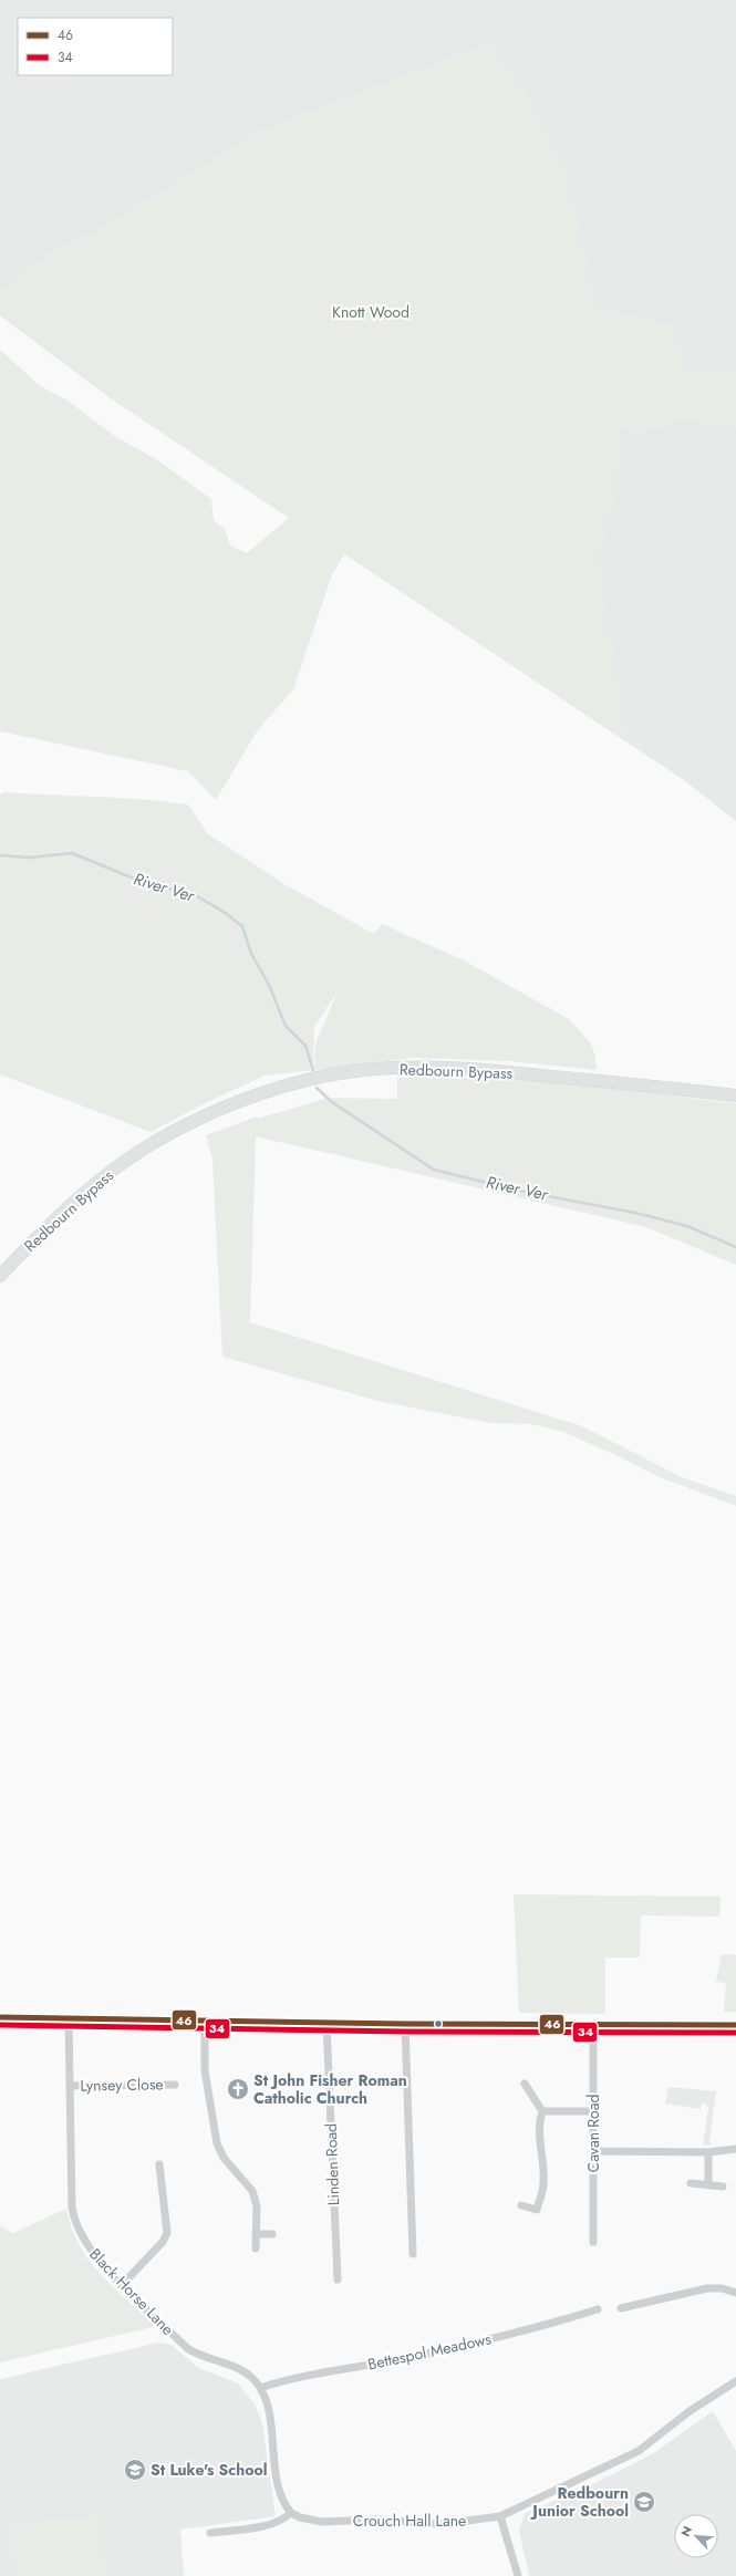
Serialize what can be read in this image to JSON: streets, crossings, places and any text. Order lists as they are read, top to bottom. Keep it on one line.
{"streets":{"main road":["Redbourn Bypass"],"street":["Lynsey Close","Cavan Road","Linden Road","Black Horse Lane","Bettespol Meadows","Crouch Hall Lane"]},"crossings":[["Lynsey Close","Black Horse Lane"],["Black Horse Lane","Bettespol Meadows"],["Black Horse Lane","Crouch Hall Lane"]],"water":["River Ver"],"parks":["Knott Wood"],"places":{"church":["St John Fisher Roman Catholic Church"],"school or university":["St Luke's School","Redbourn Junior School"]},"lines":["transit line 46","transit line 34"],"legend":["46","34"],"north":"top left"}
